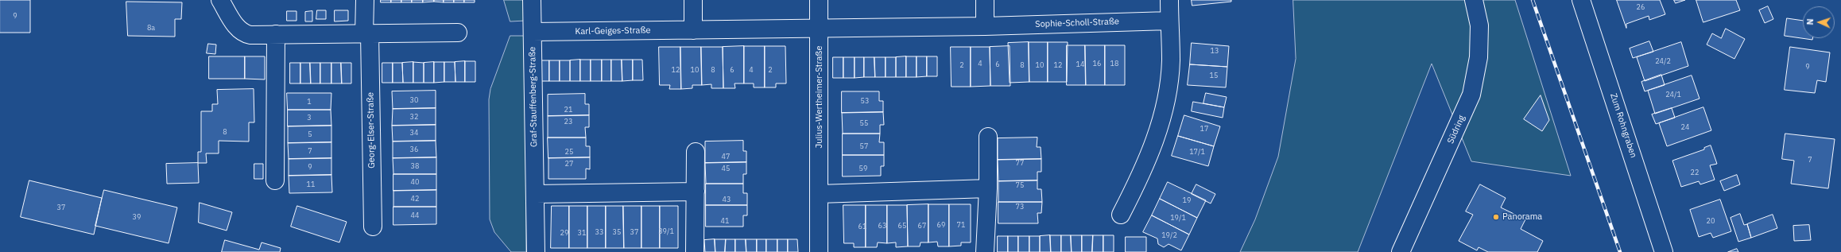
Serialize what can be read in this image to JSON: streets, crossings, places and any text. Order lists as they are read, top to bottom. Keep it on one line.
{"streets":{"street":["Sophie-Scholl-Straße","Karl-Geiges-Straße","Graf-Stauffenberg-Straße","Julius-Wertheimer-Straße","Zum Rohngraben","Südring","Georg-Elser-Straße"]},"crossings":[["Sophie-Scholl-Straße","Karl-Geiges-Straße"],["Sophie-Scholl-Straße","Julius-Wertheimer-Straße"],["Karl-Geiges-Straße","Graf-Stauffenberg-Straße"],["Karl-Geiges-Straße","Julius-Wertheimer-Straße"]],"places":["Panorama"],"house_numbers":["26","9","8a","13","24/2","4","16","18","6","14","2","8","10","12","9","12","10","8","6","4","2","15","24/1","30","53","1","21","32","3","23","55","24","17","8","34","5","57","36","7","25","17/1","47","7","77","27","38","9","45","59","22","40","11","75","42","43","19","73","37","44","39","19/1","41","20","69","71","63","65","67","61","39/1","33","35","37","29","31","19/2"],"north":"left"}
